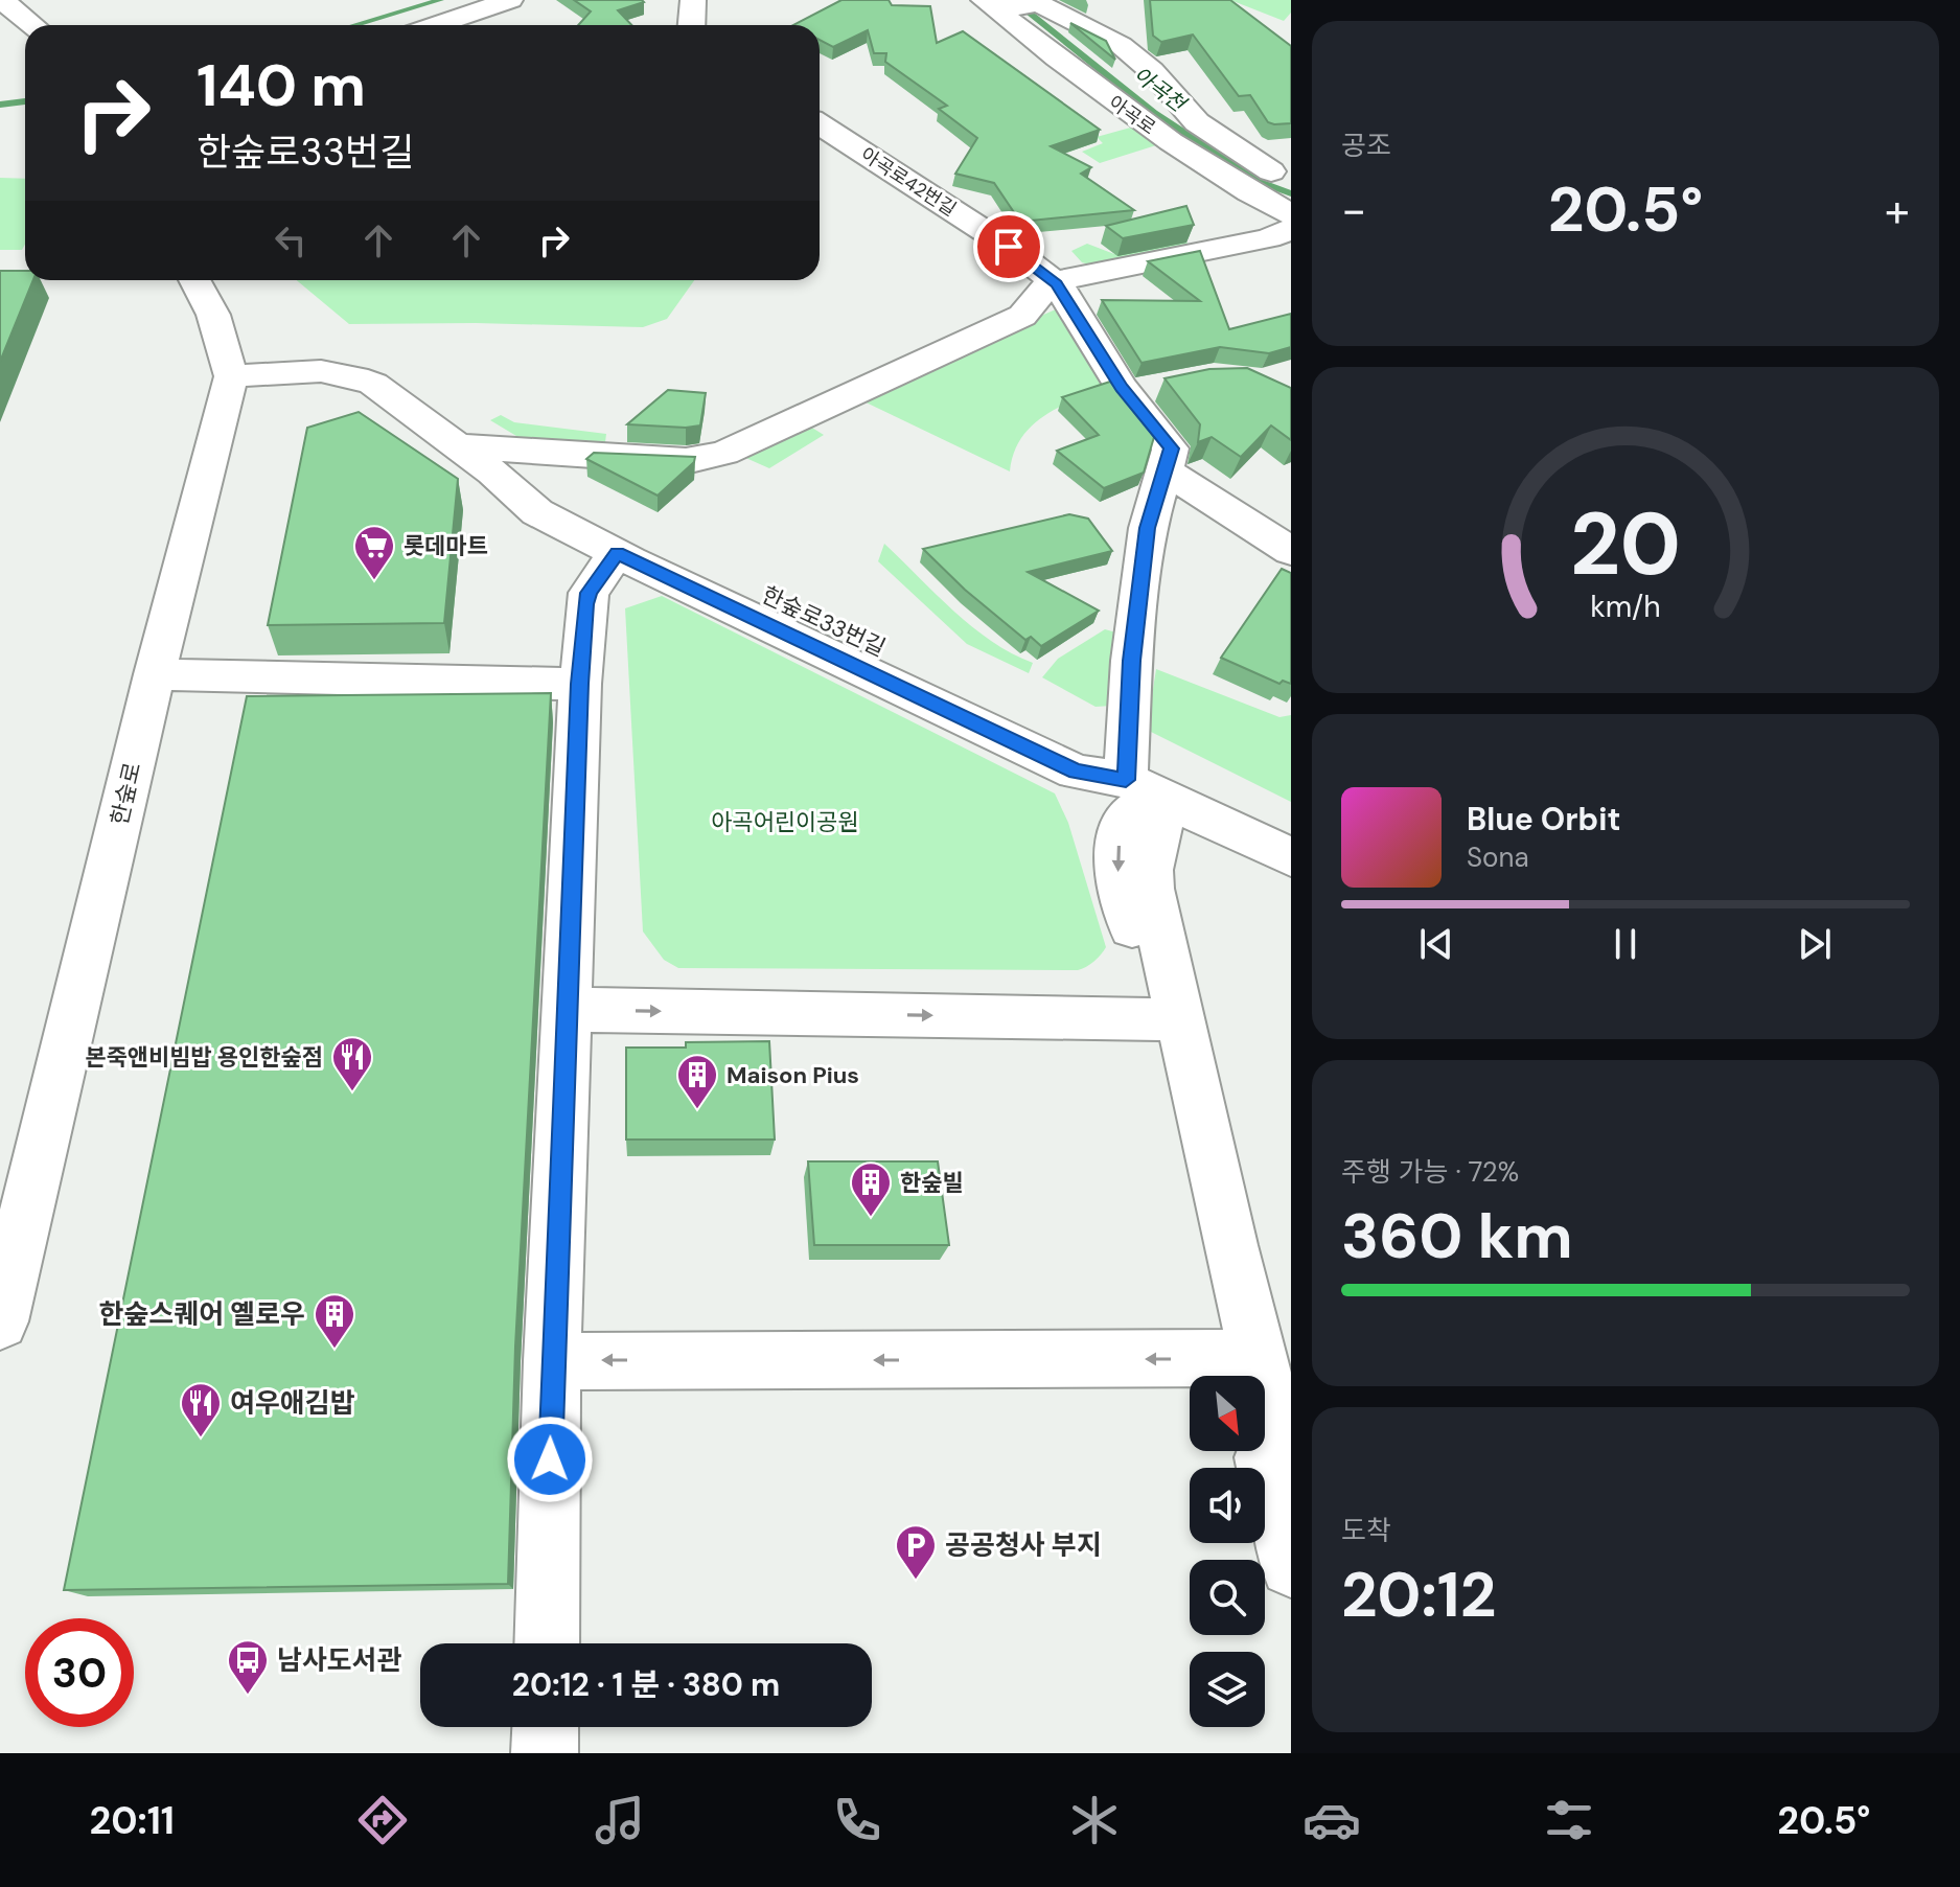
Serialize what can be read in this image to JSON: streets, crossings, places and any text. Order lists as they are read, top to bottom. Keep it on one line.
{"streets":{"street":["아곡로","아곡로42번길","한숲로33번길","한숲로"]},"crossings":[["아곡로42번길","한숲로33번길"],["한숲로33번길","한숲로"]],"water":["아곡천"],"parks":["아곡어린이공원"],"places":{"supermarket":["롯데마트"],"restaurant":["본죽앤비빔밥 용인한숲점","여우애김밥"],"building":["Maison Pius","한숲빌","한숲스퀘어 옐로우"],"parking":["공공청사 부지"],"bus stop":["남사도서관"]},"north":"bottom right","page":{"tile":["공조",["주행 가능 · 72%","360 km"],["도착","20:12"]],"turn":["140 m","한숲로33번길"],"heat":["−","20.5°","+"],"song":["Blue Orbit","Sona"],"limit":"30","trip":"20:12 · 1 분 · 380 m","tabs":["20:11","20.5°"],"gauge":["20","km/h"]}}
